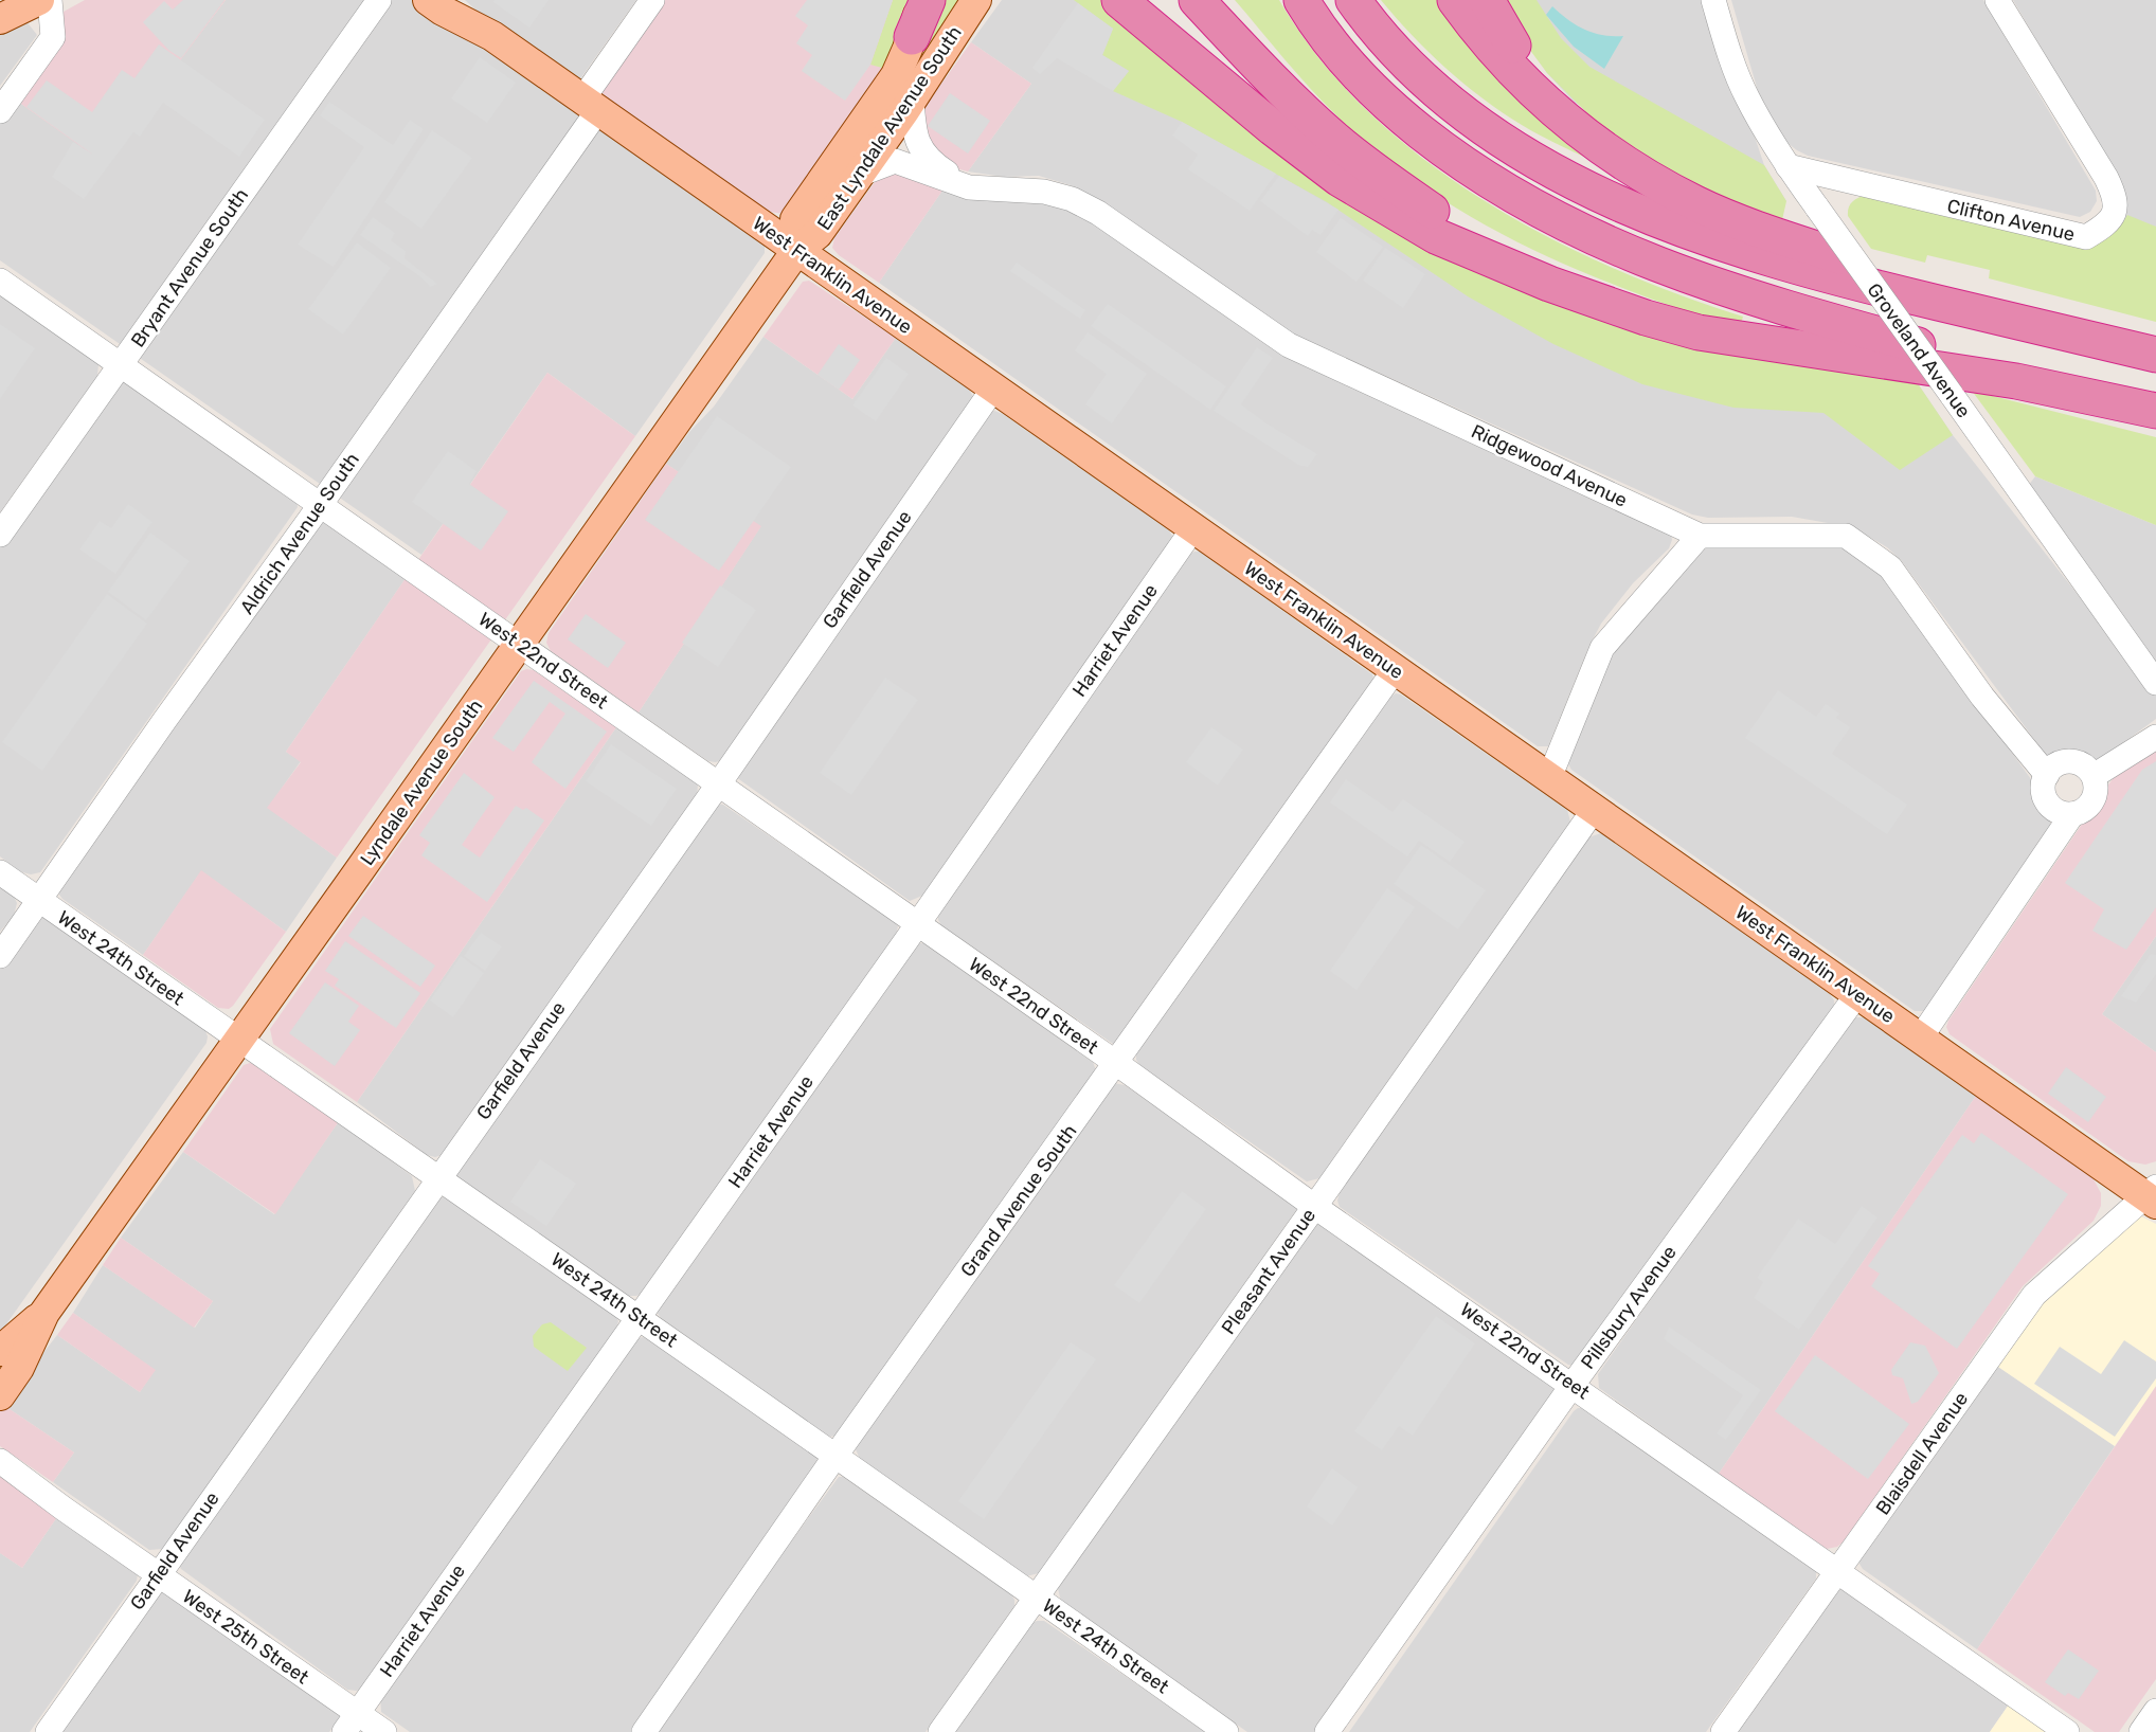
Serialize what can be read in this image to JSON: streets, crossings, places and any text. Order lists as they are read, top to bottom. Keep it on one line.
{"streets":{"main road":["East Lyndale Avenue South","West Franklin Avenue","Lyndale Avenue South"],"street":["Clifton Avenue","Bryant Avenue South","Groveland Avenue","Ridgewood Avenue","Aldrich Avenue South","Garfield Avenue","Harriet Avenue","West 22nd Street","West 24th Street","Grand Avenue South","Pleasant Avenue","Pillsbury Avenue","Blaisdell Avenue","West 25th Street"]},"crossings":[["East Lyndale Avenue South","West Franklin Avenue"],["East Lyndale Avenue South","Ridgewood Avenue"],["East Lyndale Avenue South","Lyndale Avenue South"],["Clifton Avenue","Groveland Avenue"],["Bryant Avenue South","West 22nd Street"],["West Franklin Avenue","Aldrich Avenue South"],["West Franklin Avenue","Garfield Avenue"],["West Franklin Avenue","Harriet Avenue"],["West Franklin Avenue","Lyndale Avenue South"],["West Franklin Avenue","Grand Avenue South"],["West Franklin Avenue","Pleasant Avenue"],["West Franklin Avenue","Pillsbury Avenue"],["West Franklin Avenue","Blaisdell Avenue"],["Aldrich Avenue South","West 22nd Street"],["Aldrich Avenue South","West 24th Street"],["Garfield Avenue","West 22nd Street"],["Garfield Avenue","West 24th Street"],["Garfield Avenue","West 25th Street"],["Harriet Avenue","West 22nd Street"],["Harriet Avenue","West 24th Street"],["Harriet Avenue","West 25th Street"],["West 22nd Street","Lyndale Avenue South"],["West 22nd Street","Grand Avenue South"],["West 22nd Street","Pleasant Avenue"],["West 22nd Street","Pillsbury Avenue"],["West 22nd Street","Blaisdell Avenue"],["Lyndale Avenue South","West 24th Street"],["West 24th Street","Grand Avenue South"],["West 24th Street","Pleasant Avenue"]]}
